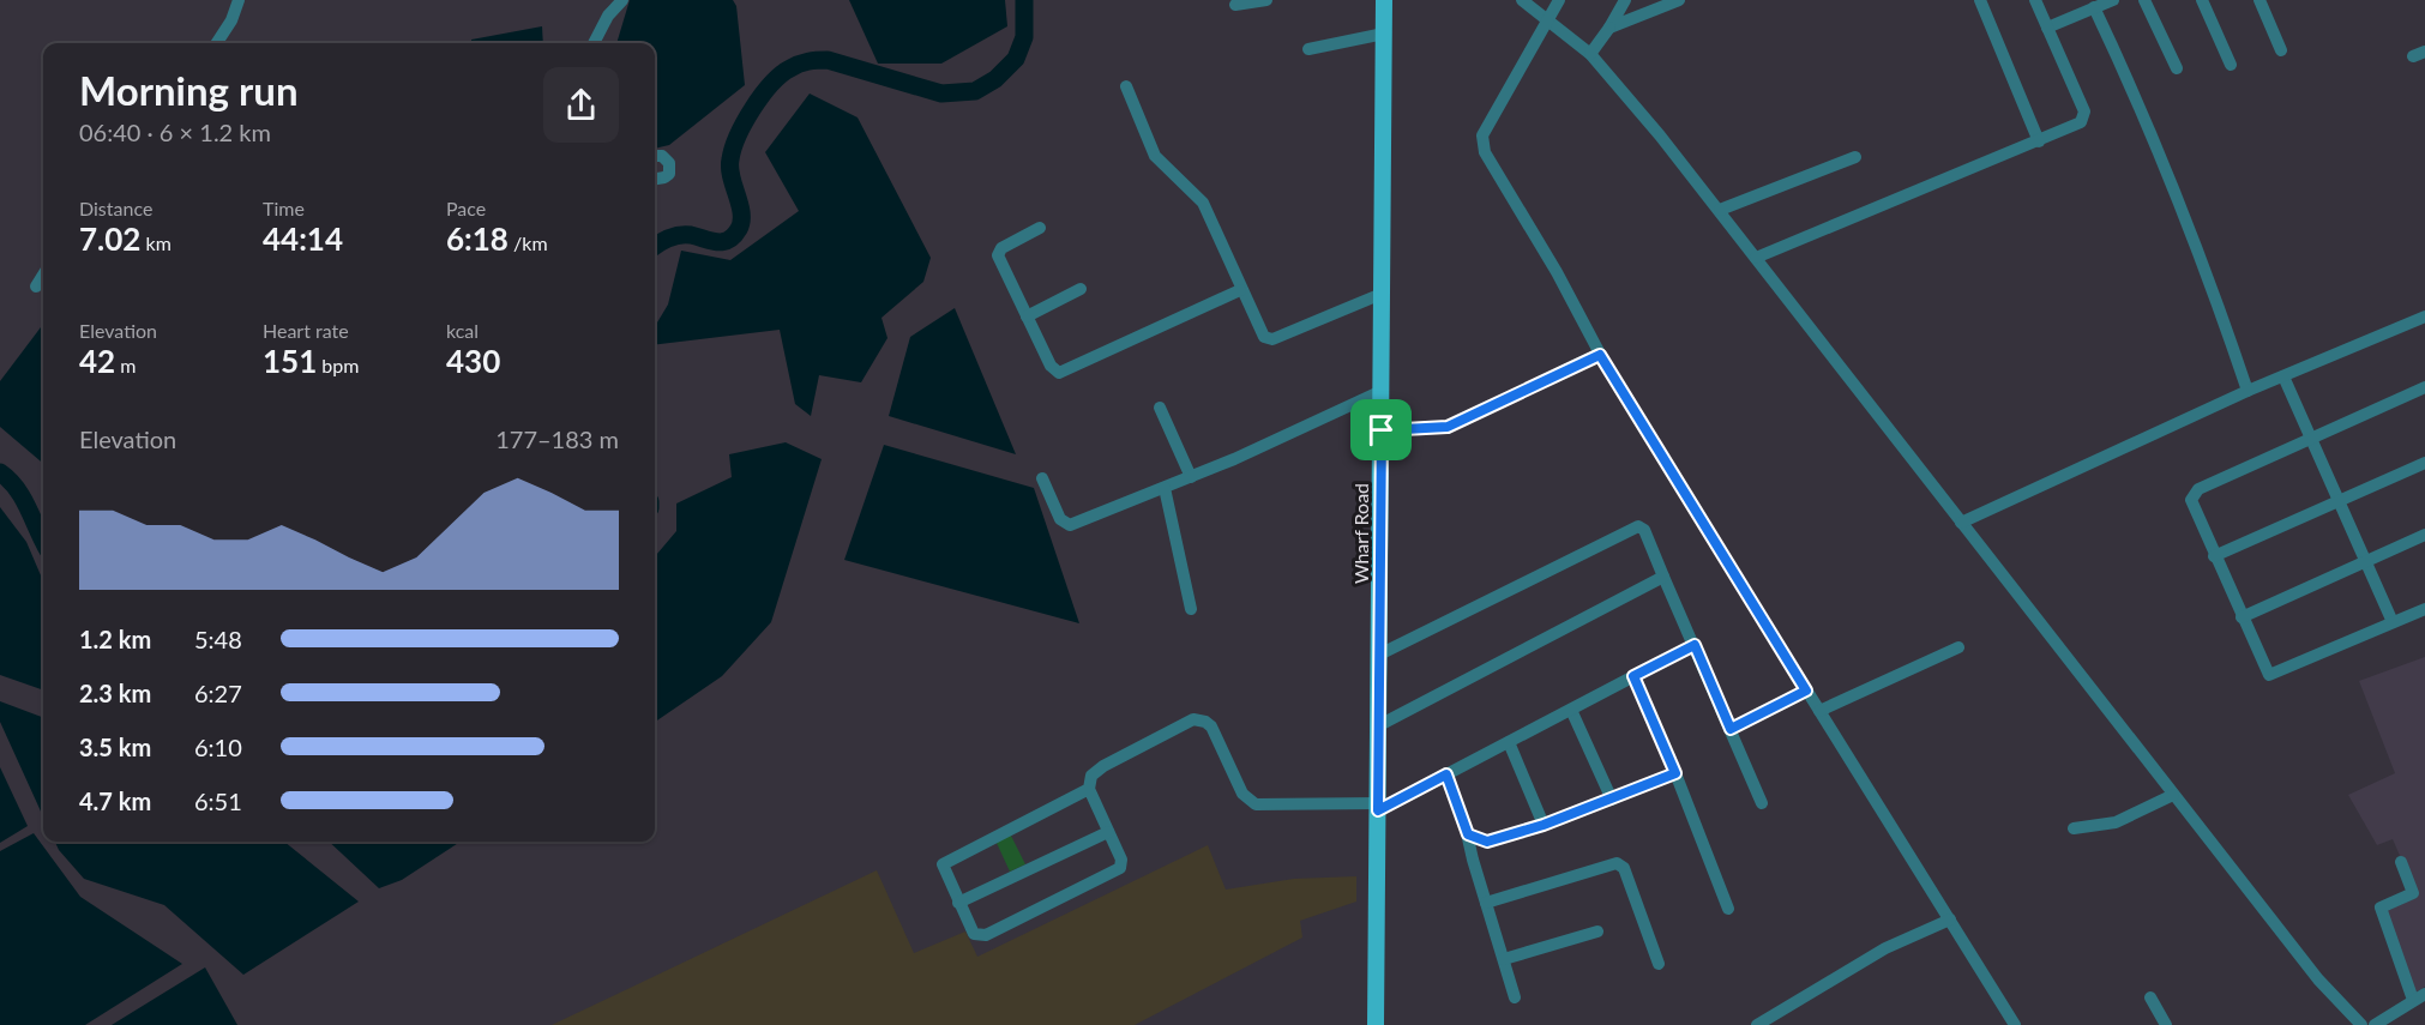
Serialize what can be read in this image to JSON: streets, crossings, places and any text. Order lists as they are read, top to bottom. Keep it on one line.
{"streets":{"main road":["Wharf Road"]},"page":{"heading":["Morning run","06:40 · 6 × 1.2 km"],"stats":[["Distance","7.02 km"],["Time","44:14"],["Pace","6:18 /km"],["Elevation","42 m"],["Heart rate","151 bpm"],["kcal","430"]],"chart":["Elevation","177–183 m"],"list":[{"name":"1.2 km","note":"5:48"},{"name":"2.3 km","note":"6:27"},{"name":"3.5 km","note":"6:10"},{"name":"4.7 km","note":"6:51"}]}}
